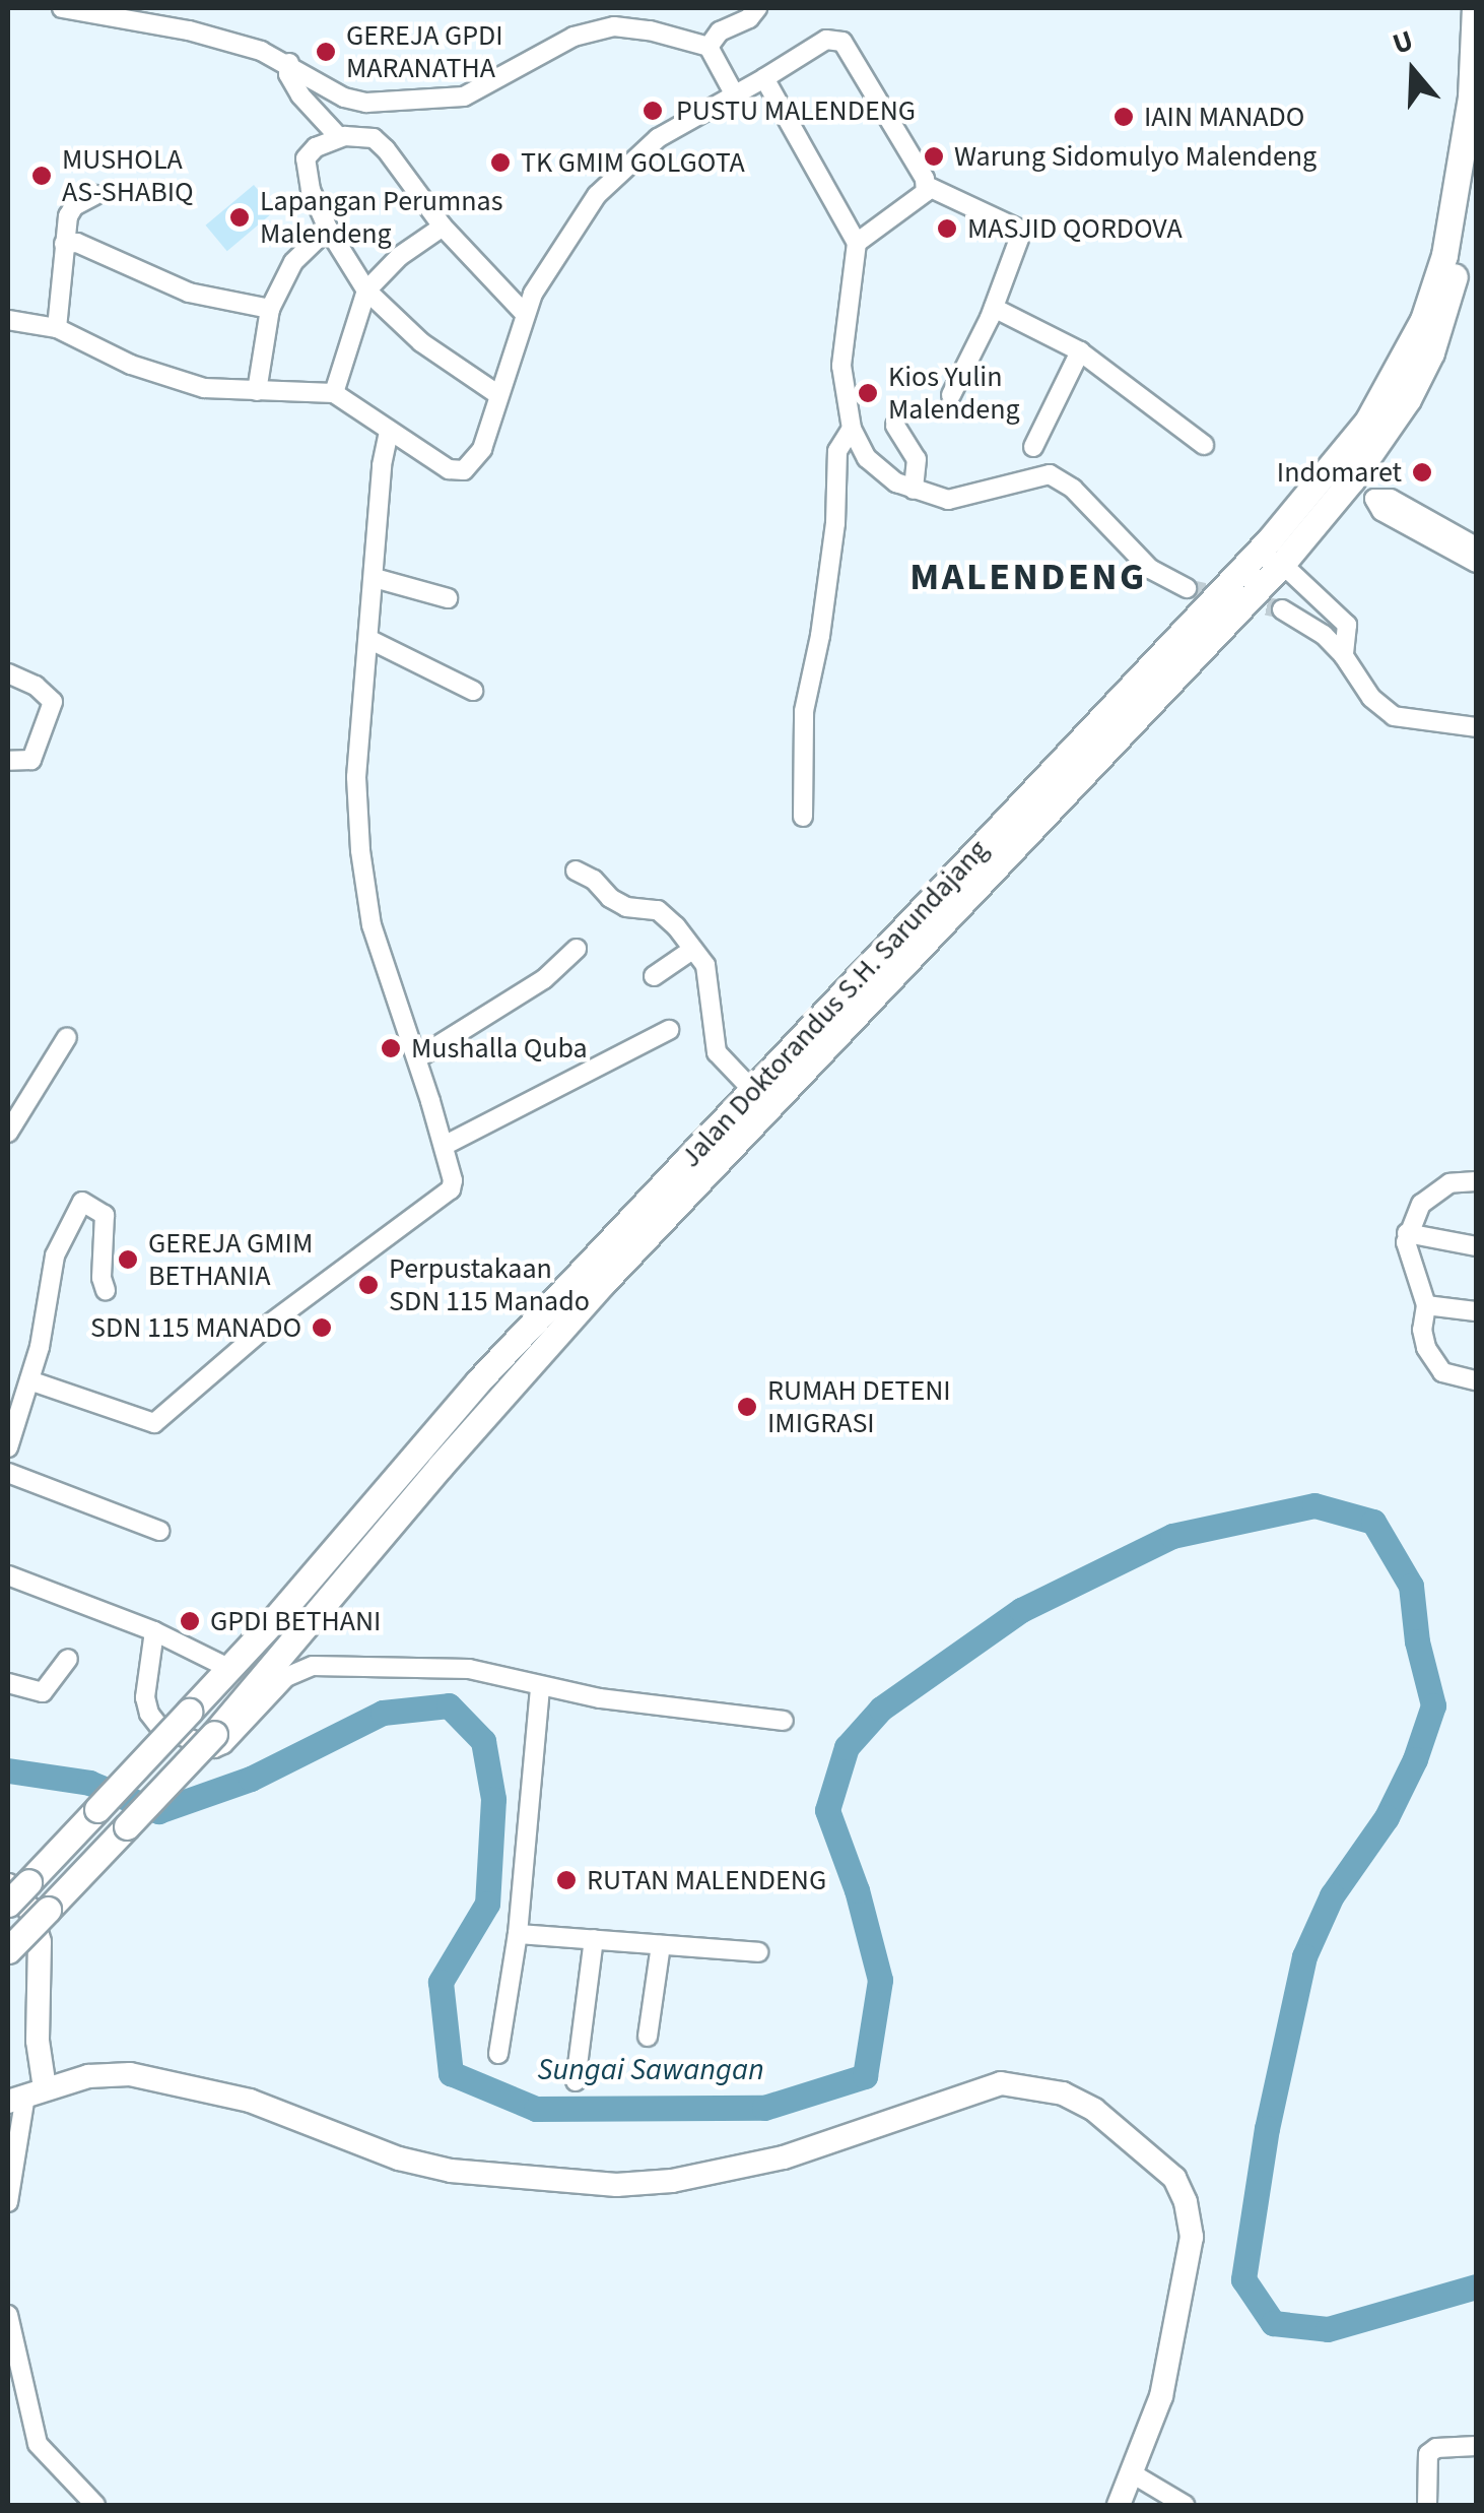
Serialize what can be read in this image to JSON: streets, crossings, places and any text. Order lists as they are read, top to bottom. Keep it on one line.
{"streets":{"highway":["Jalan Doktorandus S.H. Sarundajang"]},"districts":["MALENDENG"],"water":["Sungai Sawangan"],"places":["GEREJA GPDI MARANATHA","PUSTU MALENDENG","IAIN MANADO","Warung Sidomulyo Malendeng","TK GMIM GOLGOTA","MUSHOLA AS-SHABIQ","Lapangan Perumnas Malendeng","MASJID QORDOVA","Kios Yulin Malendeng","Indomaret","Mushalla Quba","GEREJA GMIM BETHANIA","Perpustakaan SDN 115 Manado","SDN 115 MANADO","RUMAH DETENI IMIGRASI","GPDI BETHANI","RUTAN MALENDENG"],"north":"top"}
